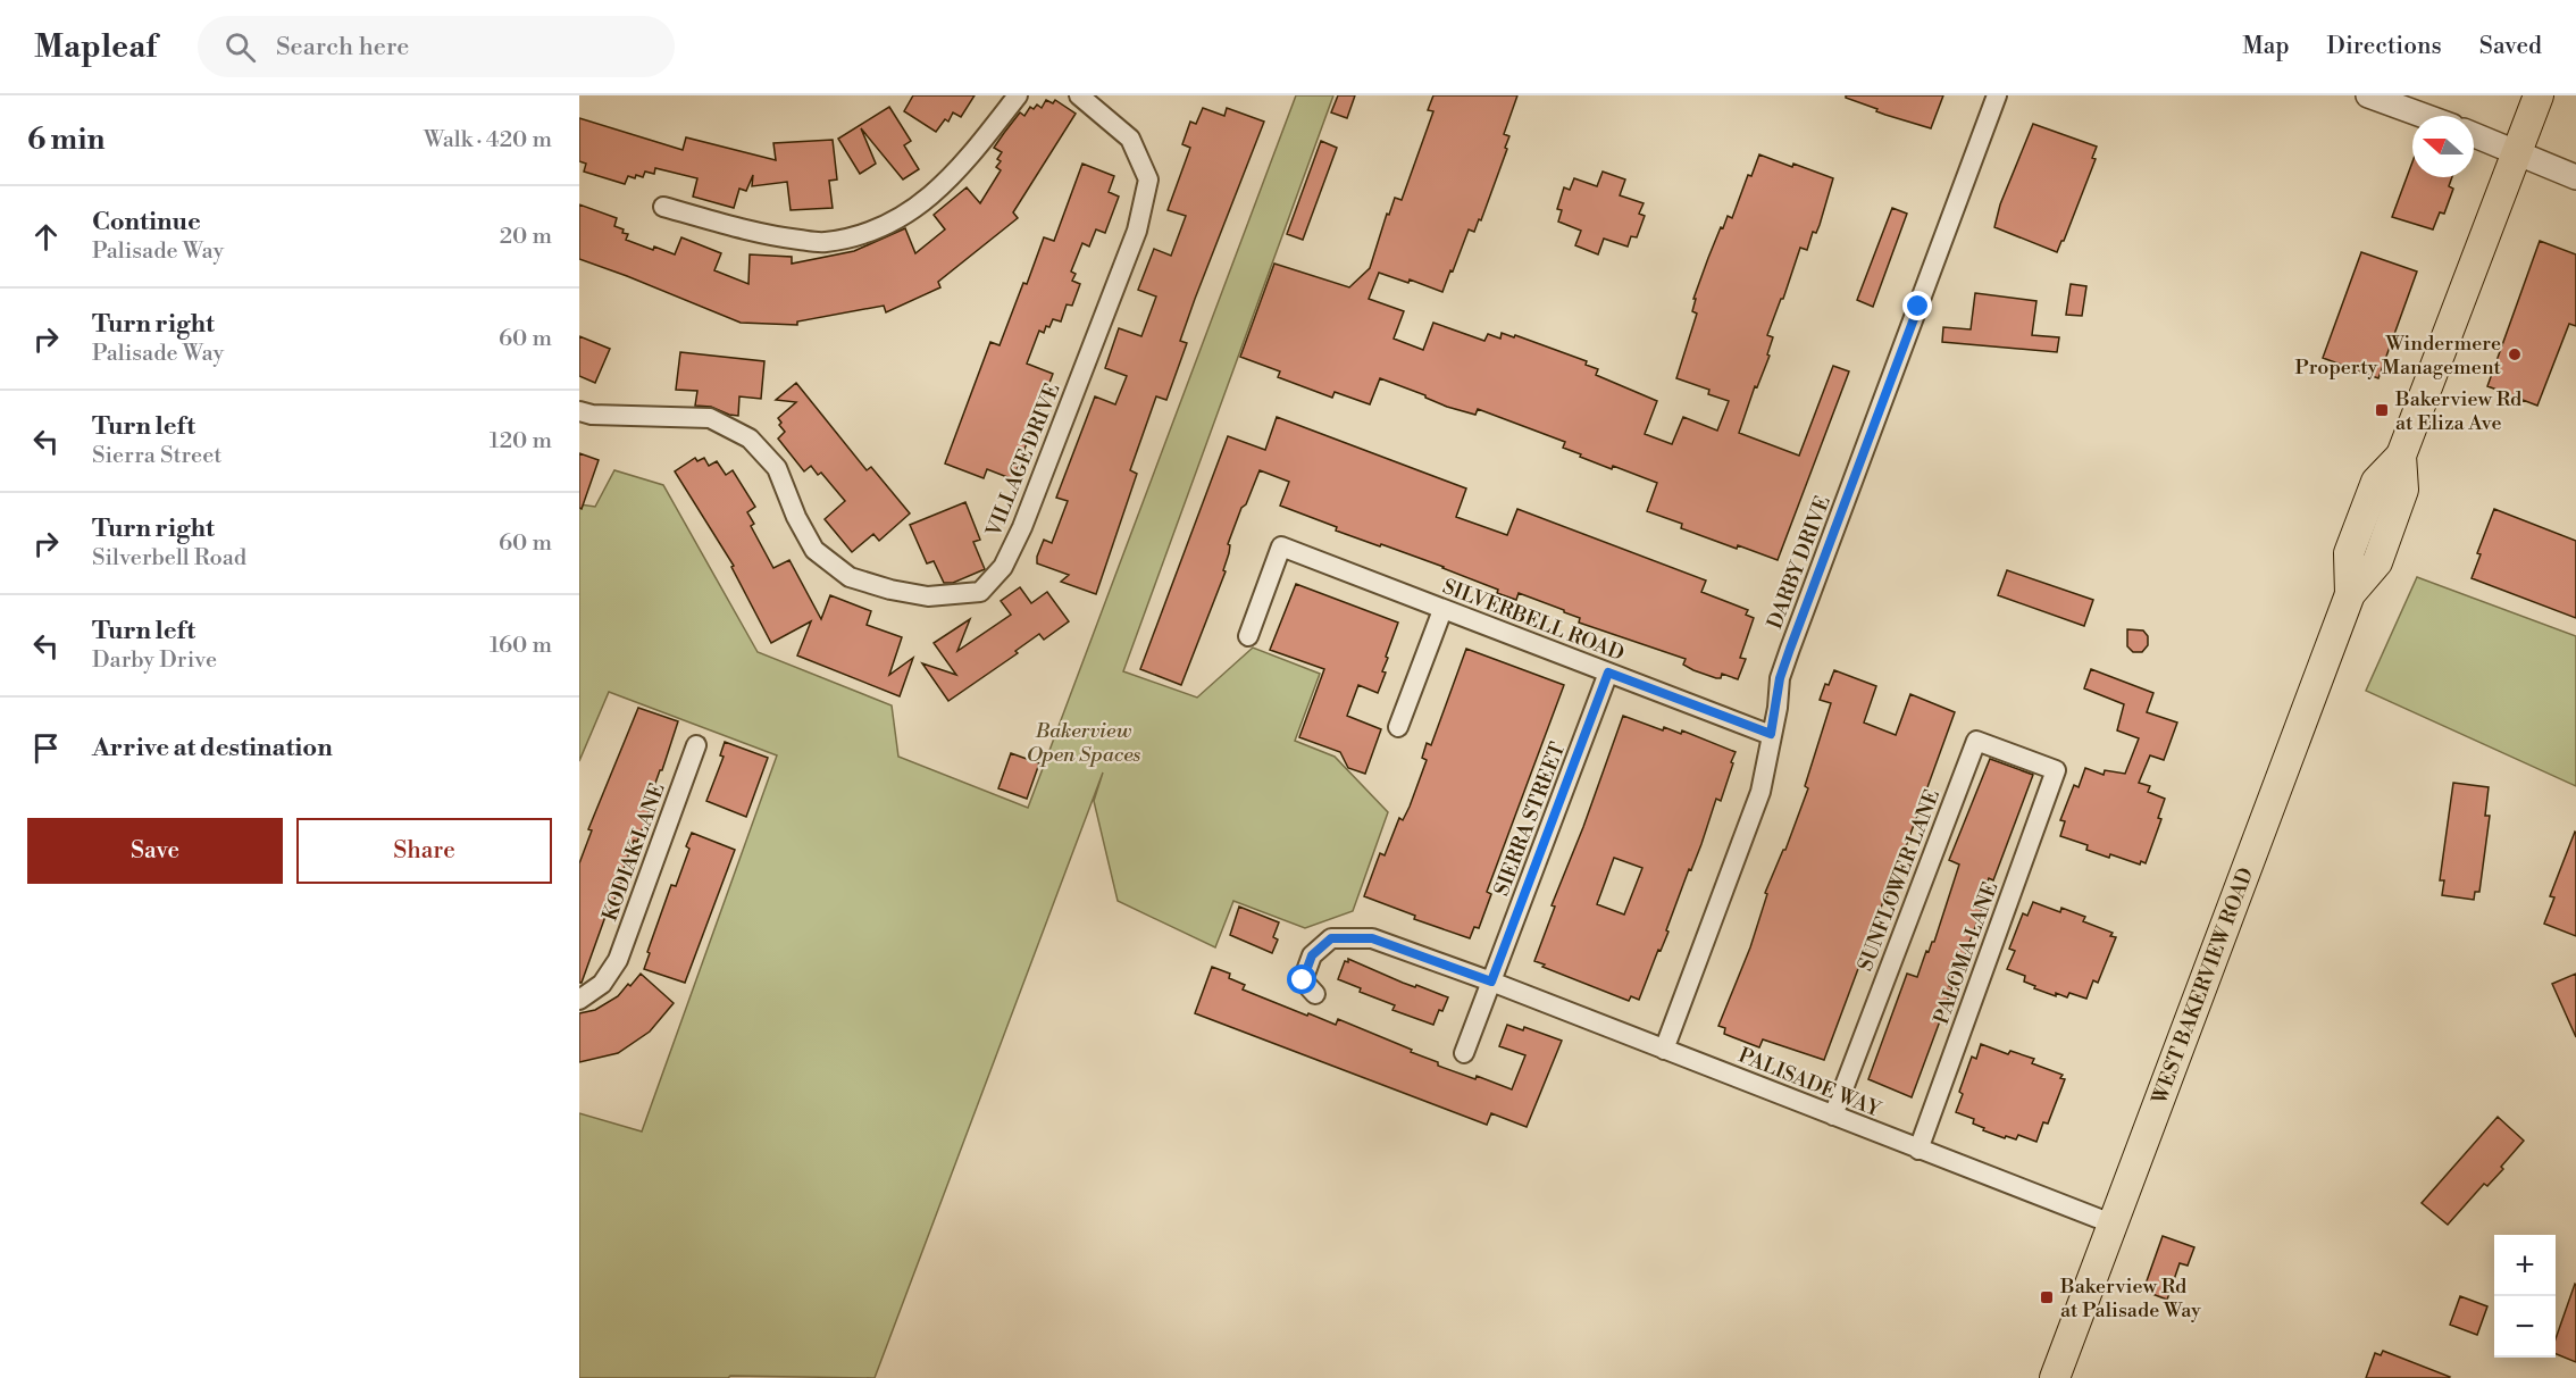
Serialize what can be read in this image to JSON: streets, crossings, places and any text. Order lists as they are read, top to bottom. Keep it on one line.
{"streets":{"main road":["WEST BAKERVIEW ROAD"],"street":["VILLAGE DRIVE","DARBY DRIVE","SILVERBELL ROAD","SIERRA STREET","KODIAK LANE","SUNFLOWER LANE","PALOMA LANE","PALISADE WAY"]},"crossings":[["DARBY DRIVE","SILVERBELL ROAD"],["DARBY DRIVE","PALISADE WAY"],["SILVERBELL ROAD","SIERRA STREET"],["SIERRA STREET","PALISADE WAY"],["SUNFLOWER LANE","PALOMA LANE"],["SUNFLOWER LANE","PALISADE WAY"],["PALOMA LANE","PALISADE WAY"],["WEST BAKERVIEW ROAD","PALISADE WAY"]],"parks":["Bakerview Open Spaces"],"places":{"other":["Windermere Property Management"],"transit":["Bakerview Rd at Eliza Ave","Bakerview Rd at Palisade Way"]},"north":"left","page":{"header":"Mapleaf","search":"Search here","nav":["Map","Directions","Saved"],"heading":["6 min","Walk · 420 m"],"list":[["Continue","Palisade Way","20 m"],["Turn right","Palisade Way","60 m"],["Turn left","Sierra Street","120 m"],["Turn right","Silverbell Road","60 m"],["Turn left","Darby Drive","160 m"],"Arrive at destination"],"buttons":["Save","Share"],"map_buttons":["+","−"]}}
